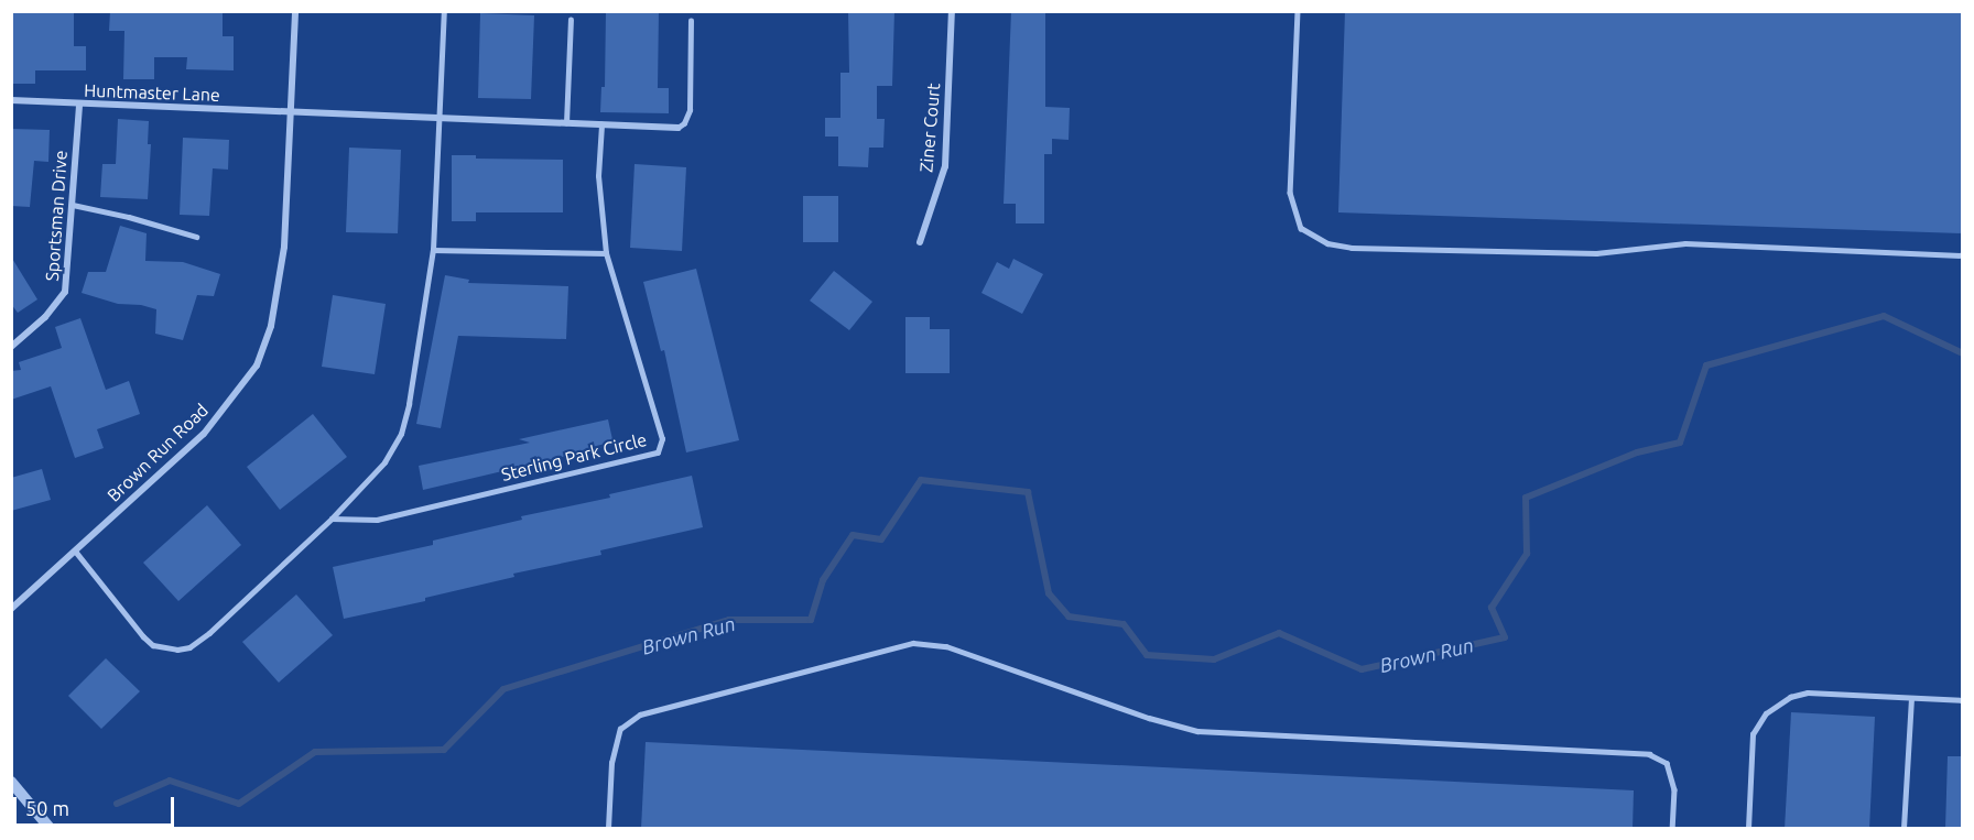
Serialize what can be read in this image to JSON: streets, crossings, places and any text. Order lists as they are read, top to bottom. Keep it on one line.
{"streets":{"street":["Huntmaster Lane","Ziner Court","Sportsman Drive","Brown Run Road"],"lane":["Sterling Park Circle"]},"crossings":[["Huntmaster Lane","Sportsman Drive"],["Huntmaster Lane","Brown Run Road"]],"water":["Brown Run"],"scale_bar":"50 m"}
